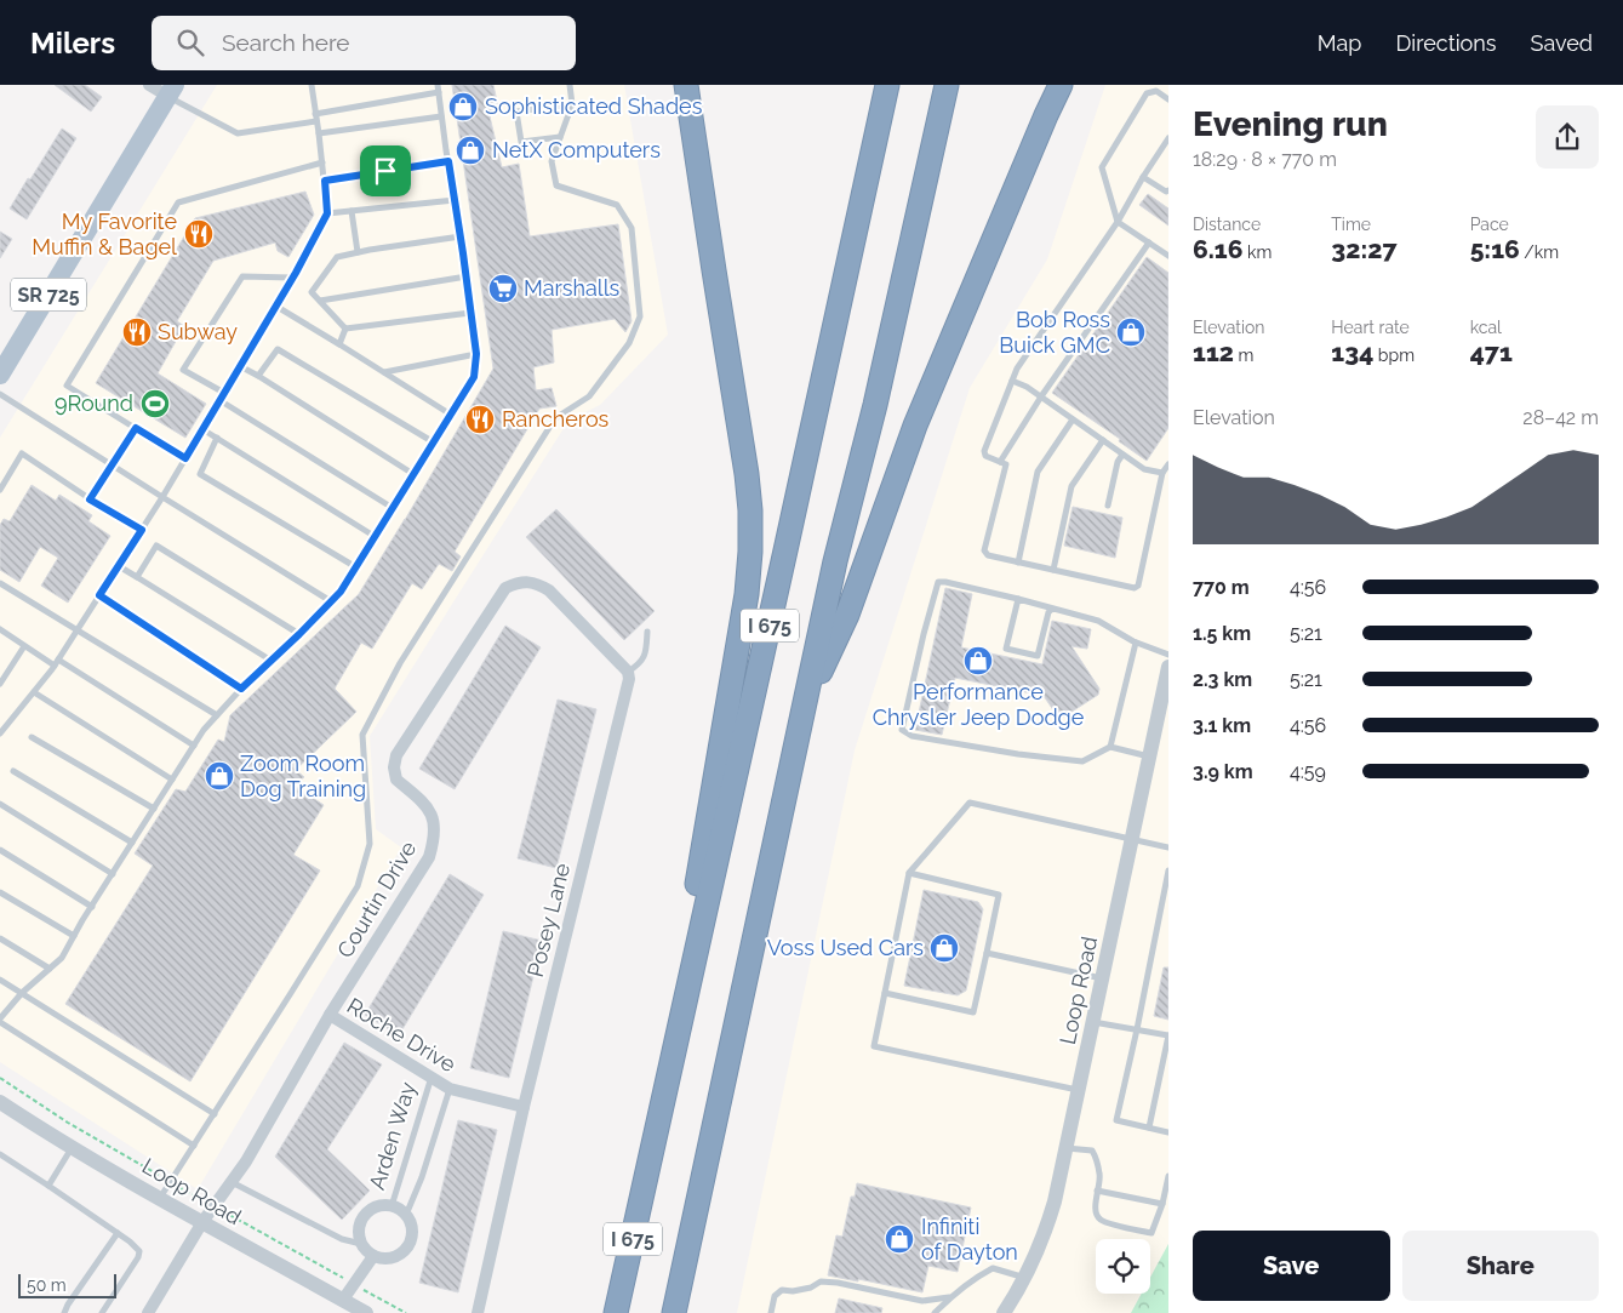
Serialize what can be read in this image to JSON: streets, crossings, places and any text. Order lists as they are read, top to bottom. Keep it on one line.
{"streets":{"highway":["I 675"],"main road":["SR 725"],"street":["Courtin Drive","Posey Lane","Loop Road","Roche Drive","Arden Way"]},"crossings":[["Courtin Drive","Posey Lane"],["Courtin Drive","Loop Road"],["Courtin Drive","Roche Drive"],["Posey Lane","Roche Drive"],["Roche Drive","Arden Way"]],"places":{"shop":["Sophisticated Shades","NetX Computers","Bob Ross Buick GMC","Performance Chrysler Jeep Dodge","Zoom Room Dog Training","Voss Used Cars","Infiniti of Dayton"],"restaurant":["My Favorite Muffin & Bagel","Subway","Rancheros"],"supermarket":["Marshalls"],"sports":["9Round"]},"scale_bar":"50 m","page":{"header":"Milers","search":"Search here","nav":["Map","Directions","Saved"],"heading":["Evening run","18:29 · 8 × 770 m"],"stats":[["Distance","6.16 km"],["Time","32:27"],["Pace","5:16 /km"],["Elevation","112 m"],["Heart rate","134 bpm"],["kcal","471"]],"chart":["Elevation","28–42 m"],"list":[{"name":"770 m","note":"4:56"},{"name":"1.5 km","note":"5:21"},{"name":"2.3 km","note":"5:21"},{"name":"3.1 km","note":"4:56"},{"name":"3.9 km","note":"4:59"}],"buttons":["Save","Share"],"scale":"50 m"}}
